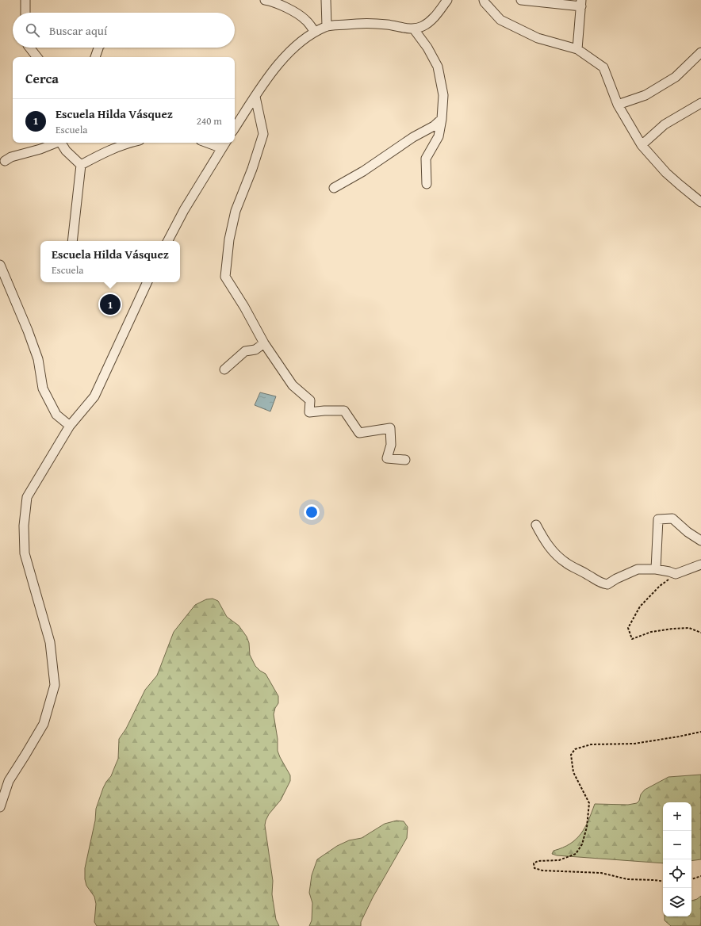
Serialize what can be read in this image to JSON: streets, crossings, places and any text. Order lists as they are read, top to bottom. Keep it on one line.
{"page":{"search":"Buscar aquí","heading":"Cerca","list":[{"mark":"1","name":"Escuela Hilda Vásquez","note":"Escuela","value":"240 m"}],"popup":["Escuela Hilda Vásquez","Escuela"],"pins":"1","map_buttons":["+","−"]}}
